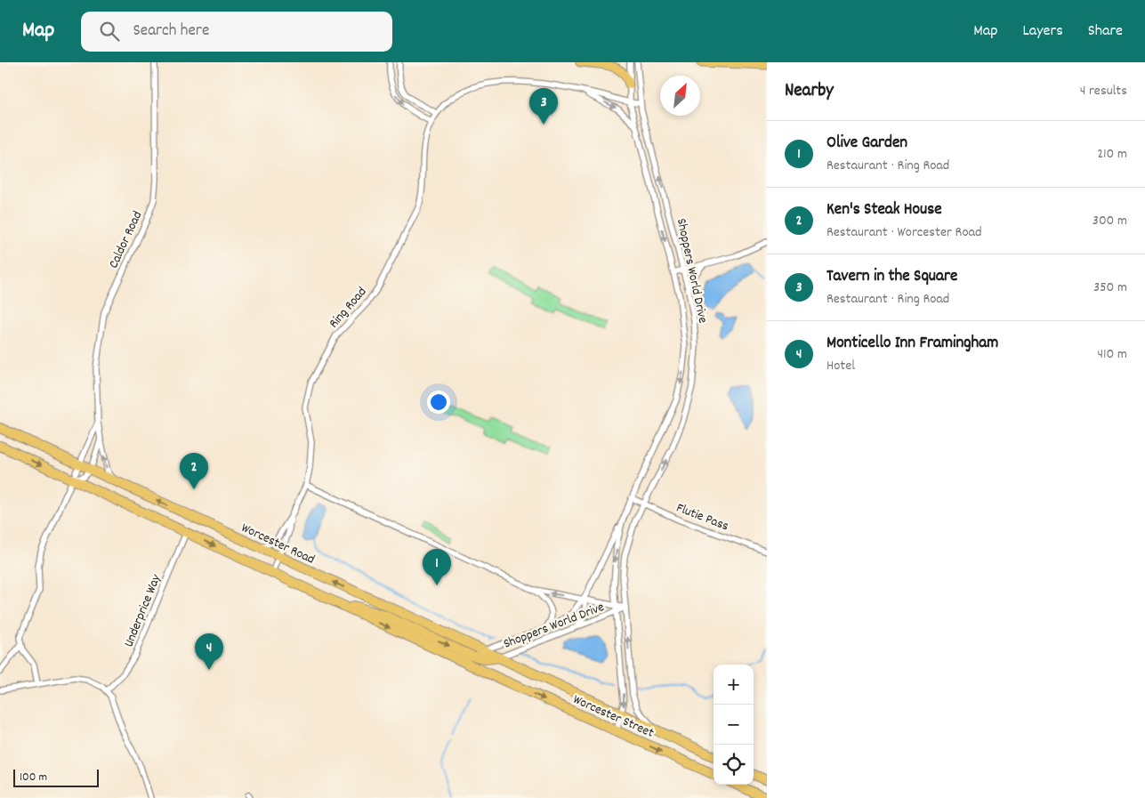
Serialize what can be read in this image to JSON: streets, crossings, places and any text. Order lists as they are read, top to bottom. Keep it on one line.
{"streets":{"highway":["Worcester Road","Worcester Street"],"street":["Caldor Road","Shoppers World Drive","Ring Road","Flutie Pass","Underprice Way"]},"crossings":[["Caldor Road","Worcester Road"],["Shoppers World Drive","Ring Road"],["Shoppers World Drive","Flutie Pass"],["Shoppers World Drive","Worcester Road"],["Shoppers World Drive","Worcester Street"],["Ring Road","Worcester Road"],["Worcester Road","Worcester Street"]],"scale_bar":"100 m","north":"top right","page":{"header":"Map","search":"Search here","nav":["Map","Layers","Share"],"heading":["Nearby","4 results"],"pins":["3","2","1","4"],"list":[{"mark":"1","name":"Olive Garden","note":"Restaurant · Ring Road","value":"210 m"},{"mark":"2","name":"Ken's Steak House","note":"Restaurant · Worcester Road","value":"300 m"},{"mark":"3","name":"Tavern in the Square","note":"Restaurant · Ring Road","value":"350 m"},{"mark":"4","name":"Monticello Inn Framingham","note":"Hotel","value":"410 m"}],"map_buttons":["+","−"],"scale":"100 m"}}
